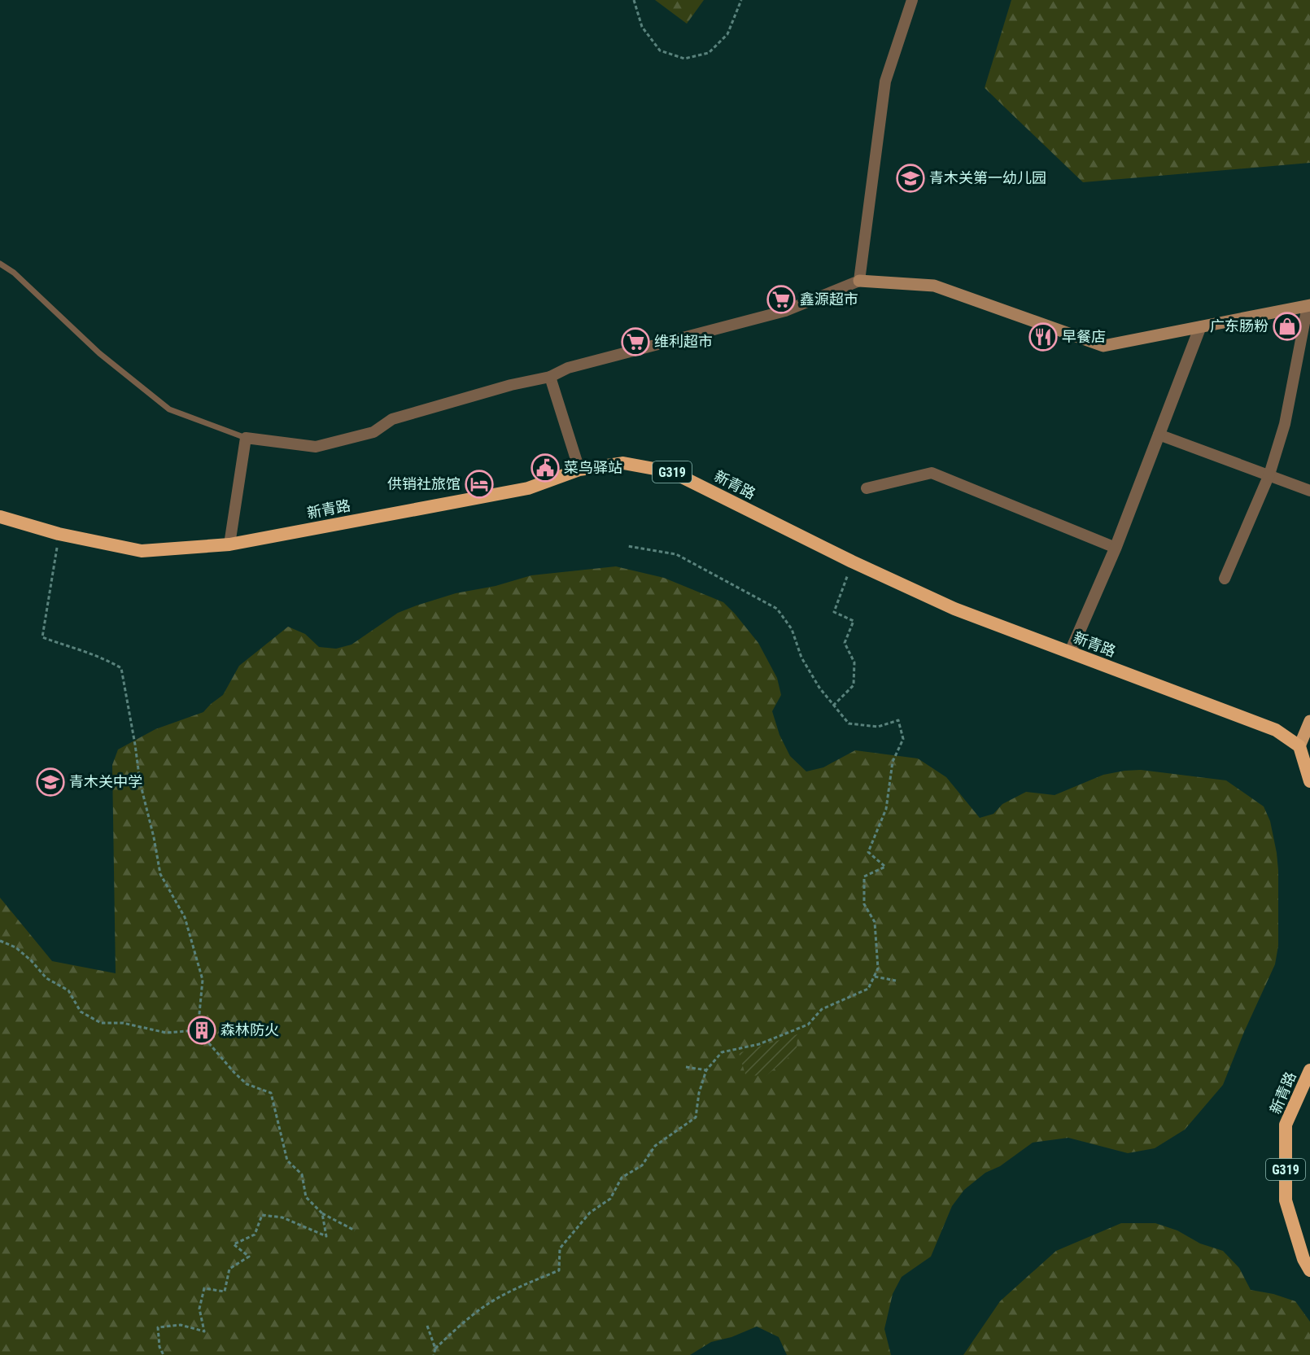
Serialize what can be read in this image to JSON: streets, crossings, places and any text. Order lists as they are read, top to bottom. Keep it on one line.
{"streets":{"highway":["G319","新青路"]},"places":{"school or university":["青木关第一幼儿园","青木关中学"],"supermarket":["鑫源超市","维利超市"],"shop":["广东肠粉"],"restaurant":["早餐店"],"public building":["菜鸟驿站"],"hotel":["供销社旅馆"],"building":["森林防火"]}}
